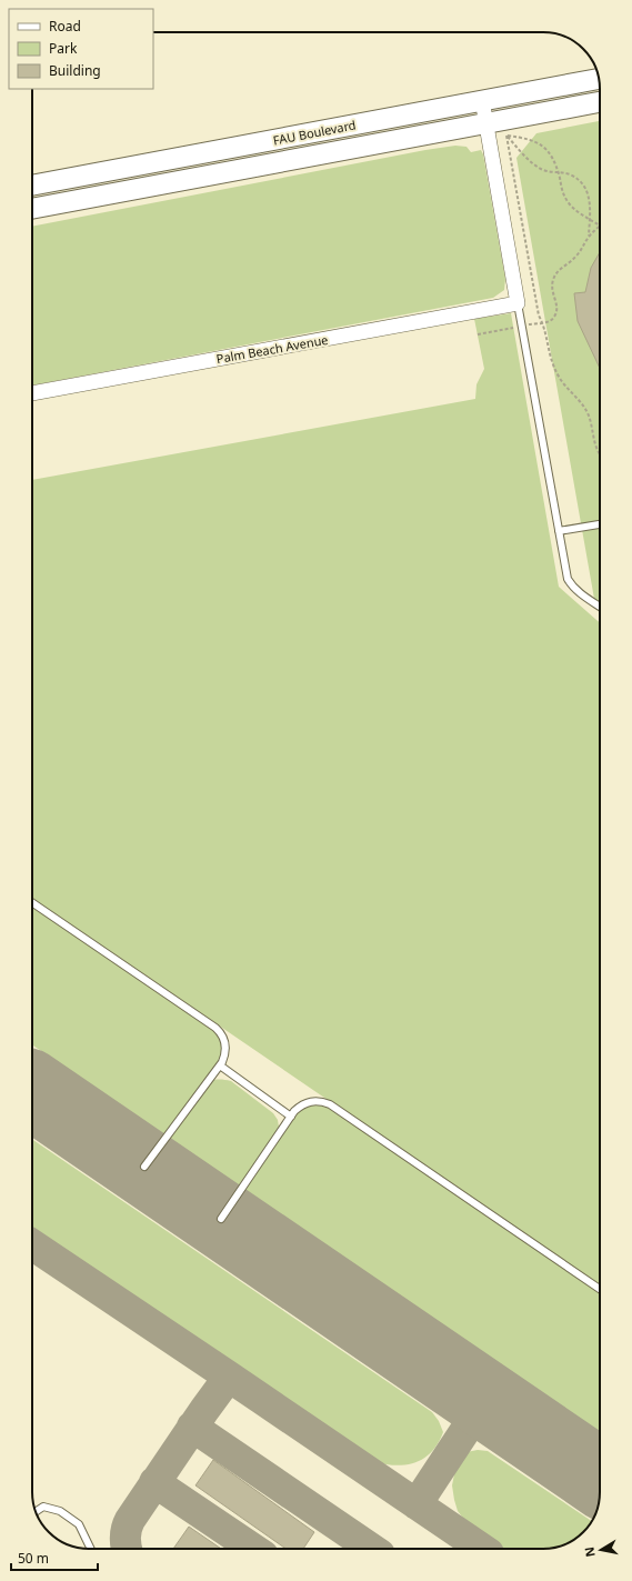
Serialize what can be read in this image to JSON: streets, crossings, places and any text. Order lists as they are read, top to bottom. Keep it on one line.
{"streets":{"street":["FAU Boulevard","Palm Beach Avenue"]},"legend":["Road","Park","Building"],"scale_bar":"50 m","north":"left"}
